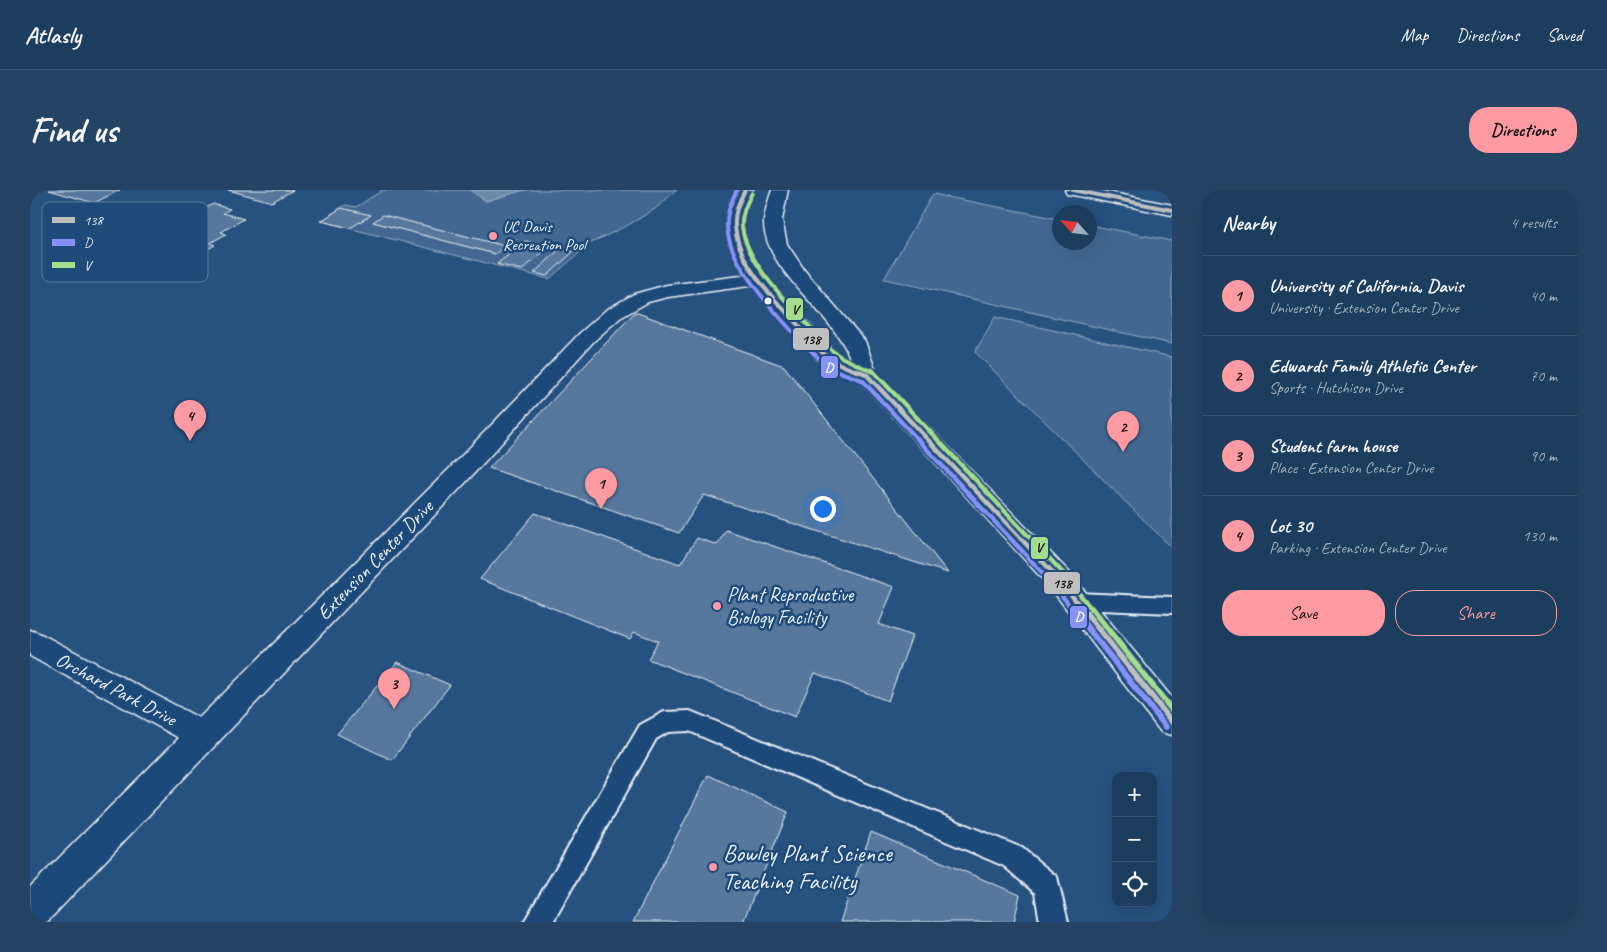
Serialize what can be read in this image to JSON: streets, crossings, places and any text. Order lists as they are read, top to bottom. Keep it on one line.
{"streets":{"main road":["Extension Center Drive","Orchard Park Drive"]},"crossings":[["Extension Center Drive","Orchard Park Drive"]],"places":["UC Davis Recreation Pool","Plant Reproductive Biology Facility","Bowley Plant Science Teaching Facility"],"lines":["transit line 138","transit line D","transit line V"],"legend":["138","D","V"],"north":"top left","page":{"header":"Atlasly","nav":["Map","Directions","Saved"],"buttons":["Directions",["Save","Share"]],"title":"Find us","heading":["Nearby","4 results"],"list":[{"mark":"1","name":"University of California, Davis","note":"University · Extension Center Drive","value":"40 m"},{"mark":"2","name":"Edwards Family Athletic Center","note":"Sports · Hutchison Drive","value":"70 m"},{"mark":"3","name":"Student farm house","note":"Place · Extension Center Drive","value":"90 m"},{"mark":"4","name":"Lot 30","note":"Parking · Extension Center Drive","value":"130 m"}],"pins":["4","2","1","3"],"map_buttons":["+","−"]}}
